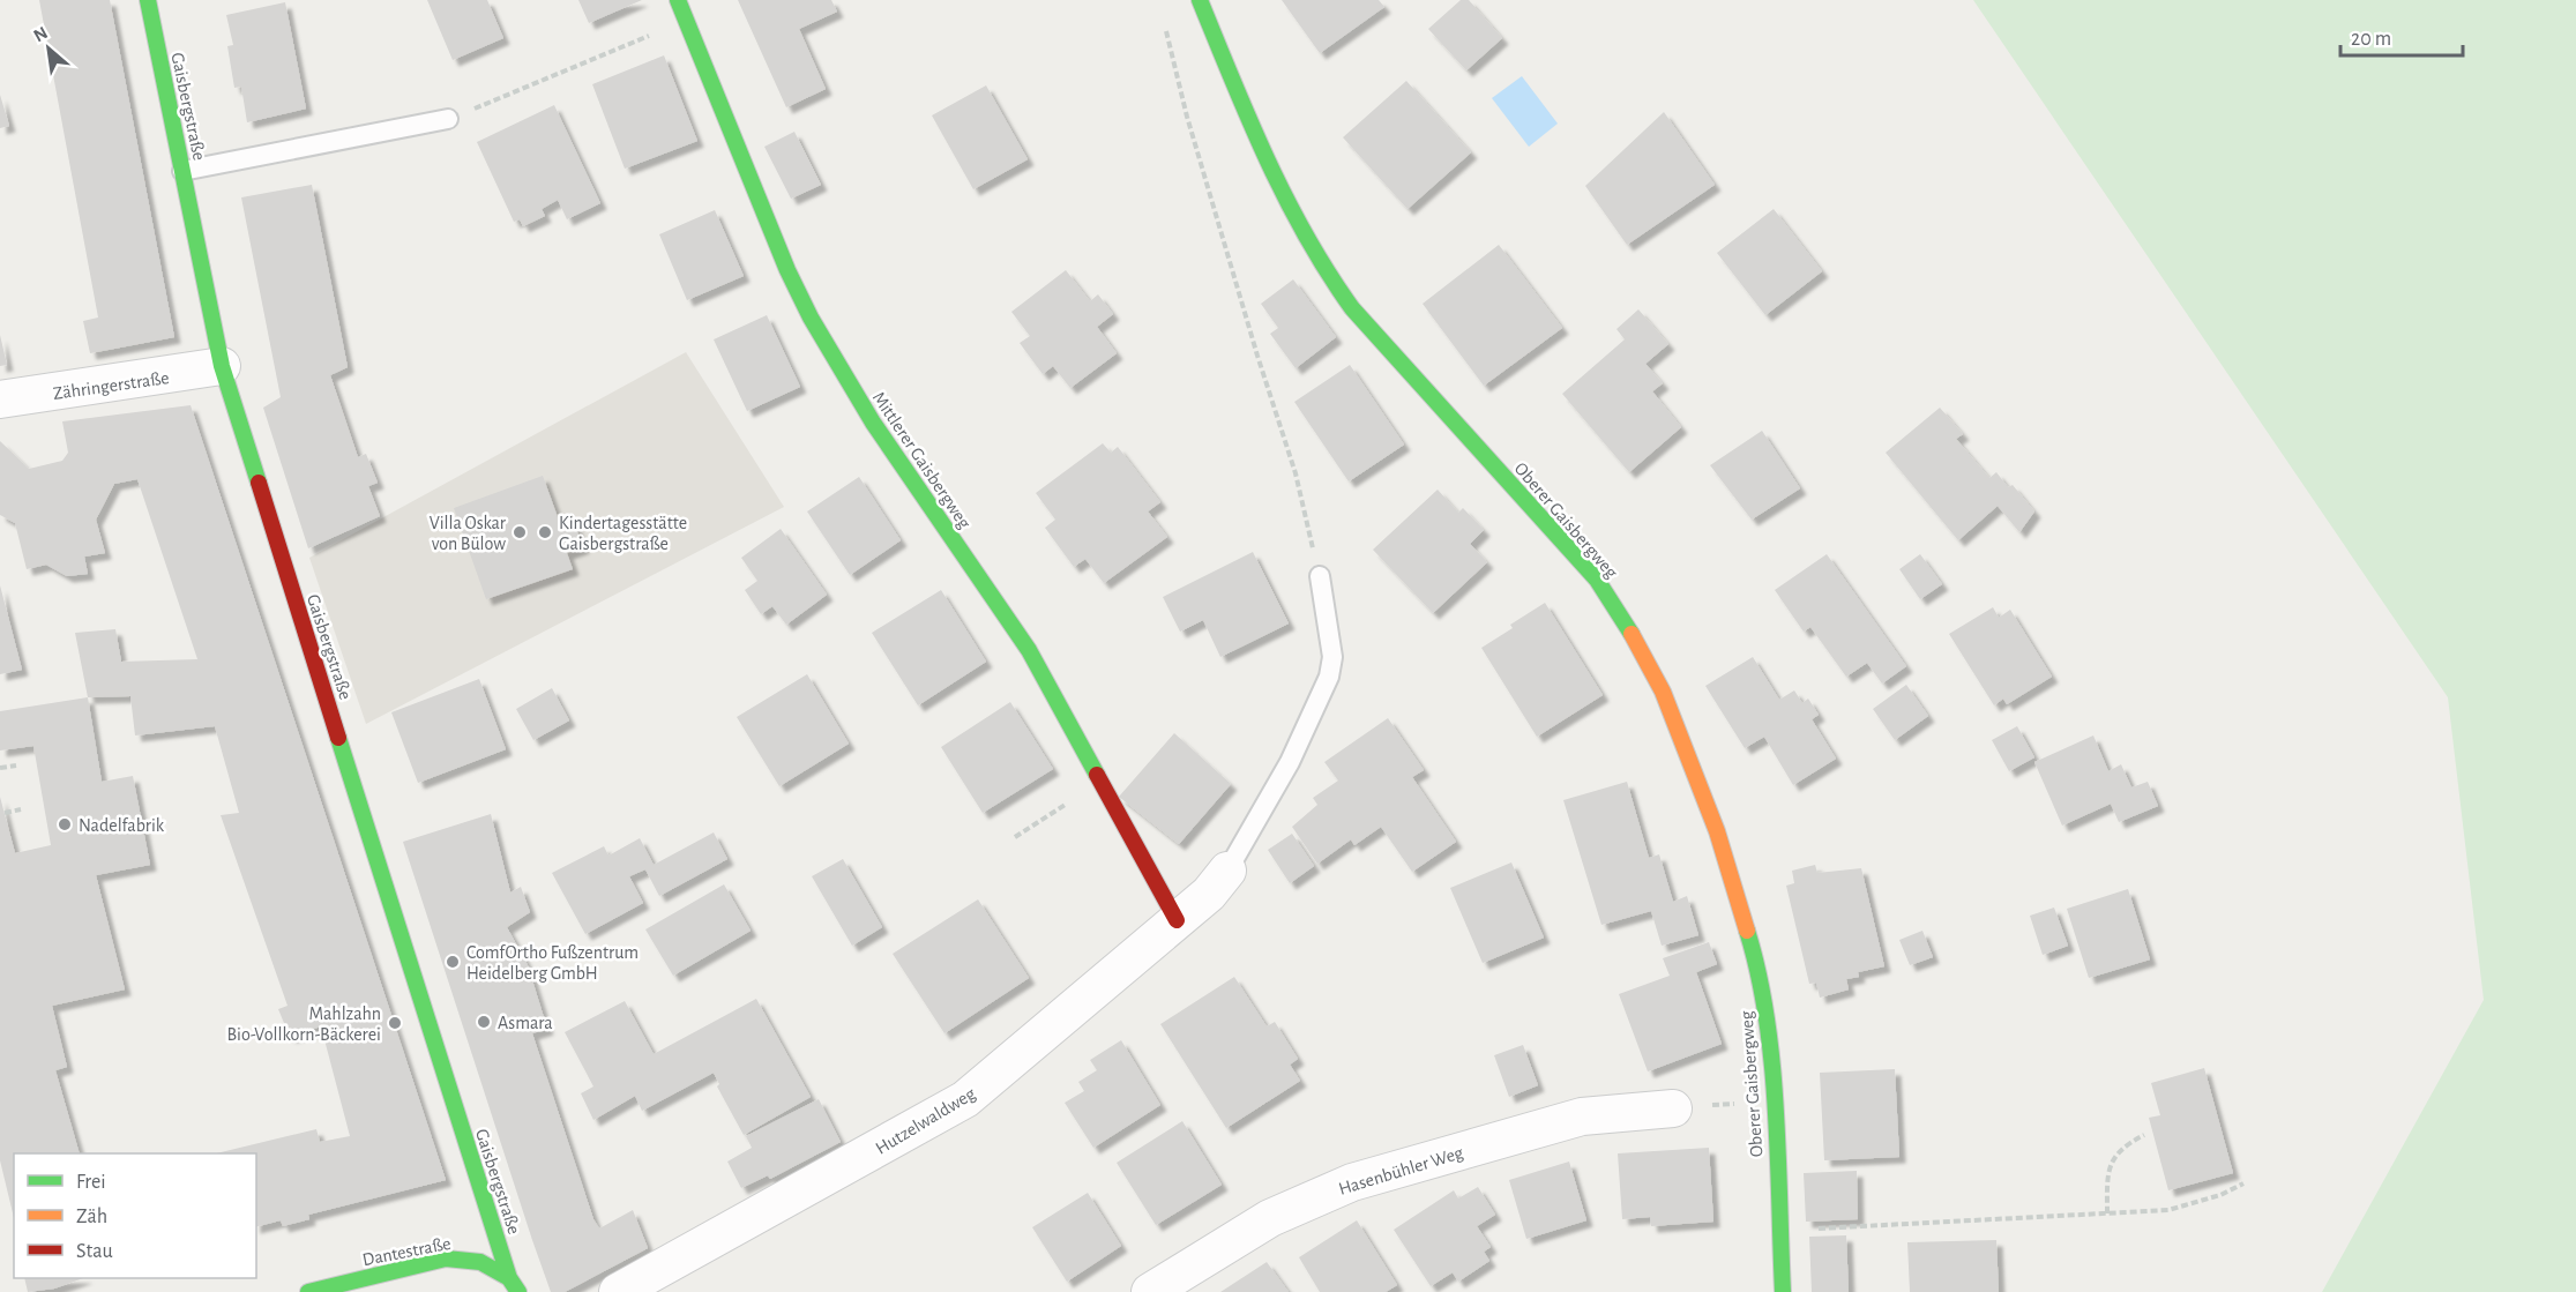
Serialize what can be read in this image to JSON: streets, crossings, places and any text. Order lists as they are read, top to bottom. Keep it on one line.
{"streets":{"street":["Gaisbergstraße","Zähringerstraße","Mittlerer Gaisbergweg","Oberer Gaisbergweg","Hutzelwaldweg","Hasenbühler Weg","Dantestraße"]},"crossings":[["Gaisbergstraße","Zähringerstraße"],["Gaisbergstraße","Dantestraße"],["Mittlerer Gaisbergweg","Hutzelwaldweg"]],"places":["Villa Oskar von Bülow","Kindertagesstätte Gaisbergstraße","Nadelfabrik","ComfOrtho Fußzentrum Heidelberg GmbH","Asmara","Mahlzahn Bio-Vollkorn-Bäckerei"],"legend":["Frei","Zäh","Stau"],"scale_bar":"20 m","north":"top left"}
